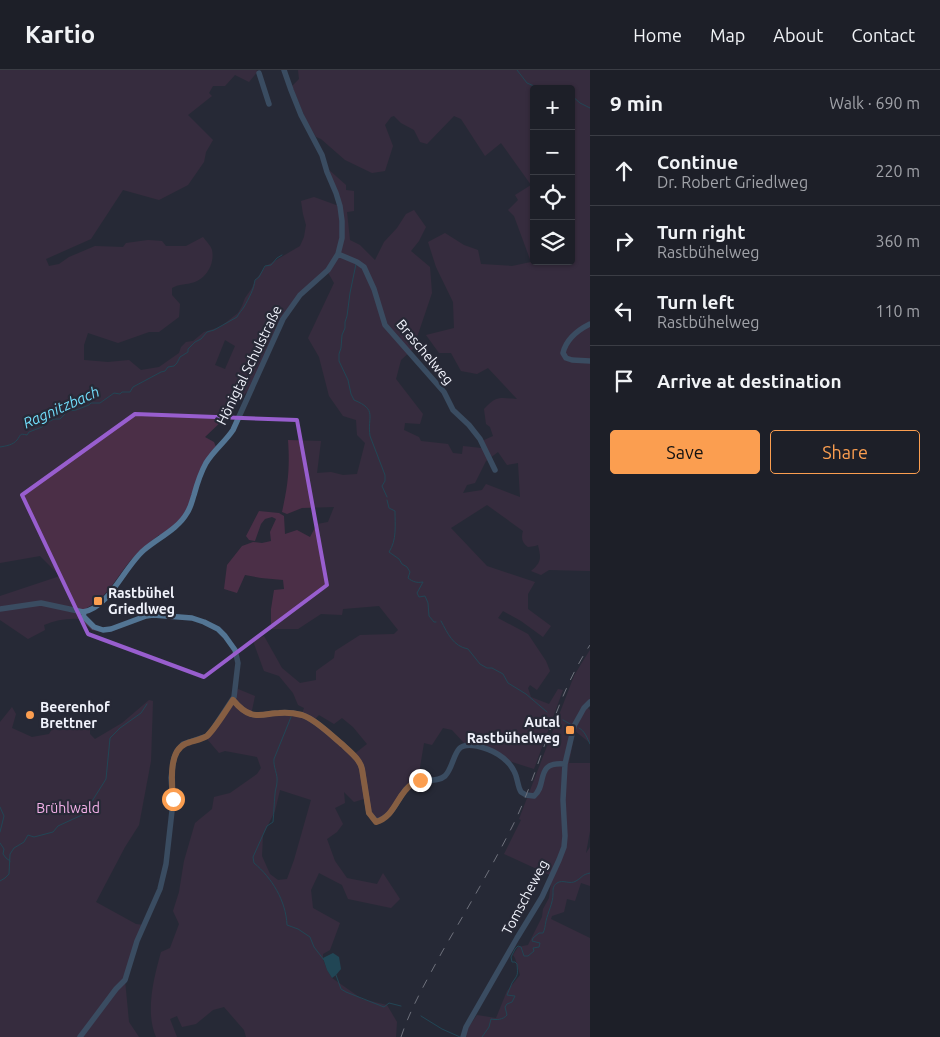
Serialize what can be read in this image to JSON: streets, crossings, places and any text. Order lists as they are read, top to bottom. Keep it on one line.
{"streets":{"street":["Braschelweg","Hönigtal Schulstraße","Tomscheweg"]},"crossings":[["Braschelweg","Hönigtal Schulstraße"]],"water":["Ragnitzbach"],"parks":["Brühlwald"],"places":{"transit":["Rastbühel Griedlweg","Autal Rastbühelweg"],"other":["Beerenhof Brettner"]},"page":{"header":"Kartio","nav":["Home","Map","About","Contact"],"heading":["9 min","Walk · 690 m"],"map_buttons":["+","−"],"list":[["Continue","Dr. Robert Griedlweg","220 m"],["Turn right","Rastbühelweg","360 m"],["Turn left","Rastbühelweg","110 m"],"Arrive at destination"],"buttons":["Save","Share"]}}
